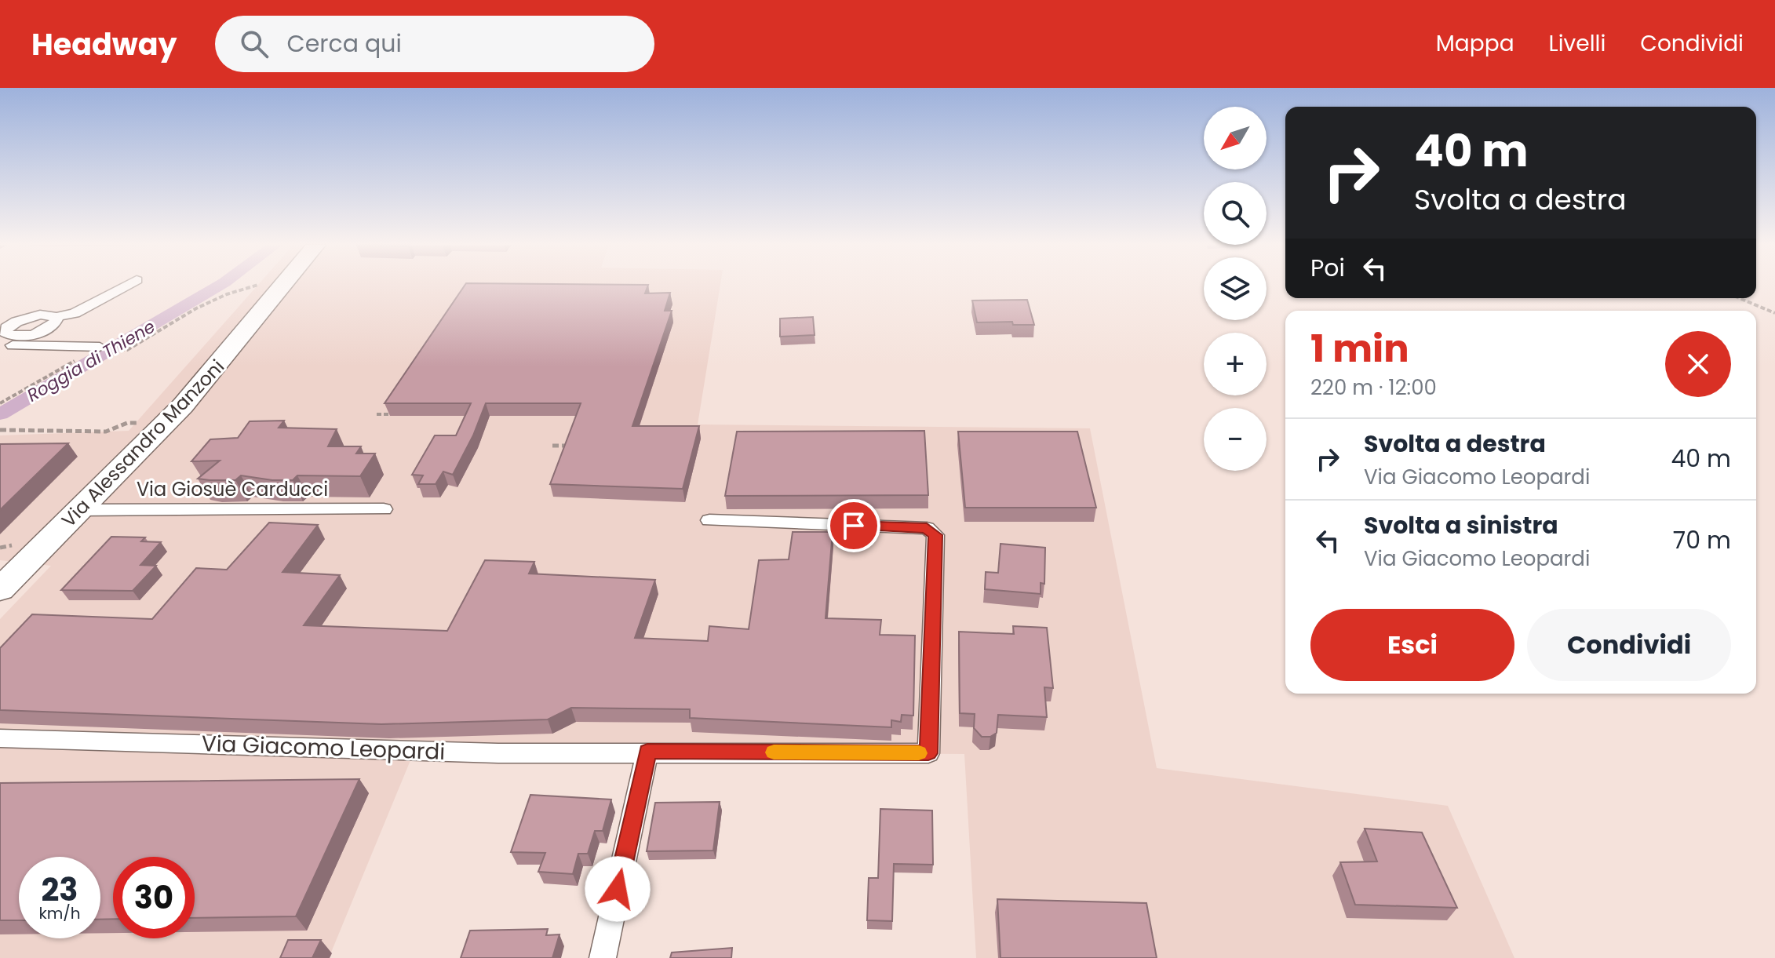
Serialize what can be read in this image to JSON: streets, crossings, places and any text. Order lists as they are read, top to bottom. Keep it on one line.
{"streets":{"main road":["Via Alessandro Manzoni"],"street":["Via Giosuè Carducci","Via Giacomo Leopardi"]},"crossings":[["Via Alessandro Manzoni","Via Giosuè Carducci"]],"water":["Roggia di Thiene"],"north":"bottom left","page":{"header":"Headway","search":"Cerca qui","nav":["Mappa","Livelli","Condividi"],"map_buttons":["+","−"],"turn":["40 m","Svolta a destra"],"then":"Poi","heading":["1 min","220 m · 12:00"],"list":[{"name":"Svolta a destra","note":"Via Giacomo Leopardi","value":"40 m"},{"name":"Svolta a sinistra","note":"Via Giacomo Leopardi","value":"70 m"}],"buttons":["Esci","Condividi"],"speed":"23 km/h","limit":"30"}}
